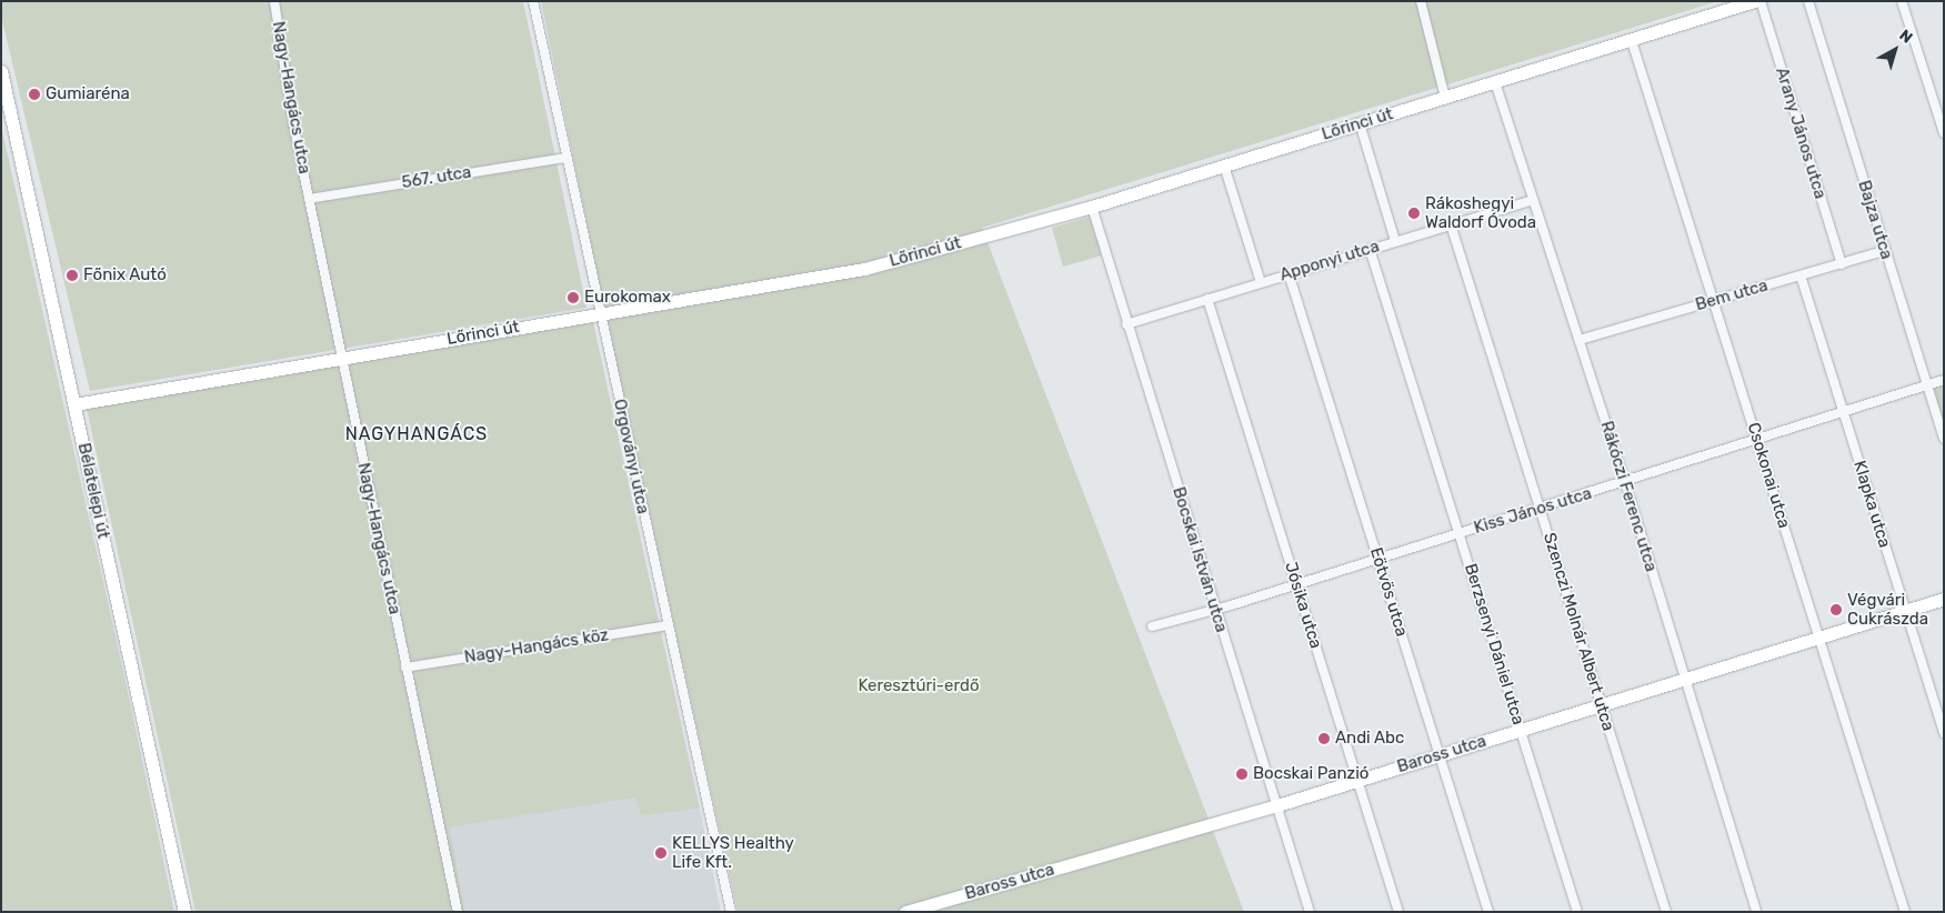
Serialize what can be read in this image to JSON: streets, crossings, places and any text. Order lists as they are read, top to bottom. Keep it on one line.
{"streets":{"street":["Nagy-Hangács utca","Lőrinci út","Arany János utca","567. utca","Bajza utca","Apponyi utca","Bem utca","Orgoványi utca","Csokonai utca","Bélatelepi út","Rákóczi Ferenc utca","Klapka utca","Kiss János utca","Bocskai István utca","Eötvös utca","Jósika utca","Szenczi Molnár Albert utca","Berzsenyi Dániel utca","Nagy-Hangács köz","Baross utca"]},"crossings":[["Nagy-Hangács utca","Lőrinci út"],["Nagy-Hangács utca","567. utca"],["Nagy-Hangács utca","Nagy-Hangács köz"],["Lőrinci út","Orgoványi utca"],["Lőrinci út","Csokonai utca"],["Lőrinci út","Bélatelepi út"],["Lőrinci út","Rákóczi Ferenc utca"],["Lőrinci út","Bocskai István utca"],["Arany János utca","Bem utca"],["567. utca","Orgoványi utca"],["Bajza utca","Bem utca"],["Bajza utca","Kiss János utca"],["Apponyi utca","Rákóczi Ferenc utca"],["Apponyi utca","Bocskai István utca"],["Apponyi utca","Eötvös utca"],["Apponyi utca","Jósika utca"],["Apponyi utca","Szenczi Molnár Albert utca"],["Apponyi utca","Berzsenyi Dániel utca"],["Bem utca","Csokonai utca"],["Bem utca","Rákóczi Ferenc utca"],["Bem utca","Klapka utca"],["Orgoványi utca","Nagy-Hangács köz"],["Csokonai utca","Kiss János utca"],["Csokonai utca","Baross utca"],["Rákóczi Ferenc utca","Kiss János utca"],["Rákóczi Ferenc utca","Baross utca"],["Klapka utca","Kiss János utca"],["Klapka utca","Baross utca"],["Kiss János utca","Bocskai István utca"],["Kiss János utca","Eötvös utca"],["Kiss János utca","Jósika utca"],["Kiss János utca","Szenczi Molnár Albert utca"],["Kiss János utca","Berzsenyi Dániel utca"],["Bocskai István utca","Baross utca"],["Eötvös utca","Baross utca"],["Jósika utca","Baross utca"],["Szenczi Molnár Albert utca","Baross utca"],["Berzsenyi Dániel utca","Baross utca"]],"districts":["NAGYHANGÁCS"],"parks":["Keresztúri-erdő"],"places":["Gumiaréna","Rákoshegyi Waldorf Óvoda","Főnix Autó","Eurokomax","Végvári Cukrászda","Andi Abc","Bocskai Panzió","KELLYS Healthy Life Kft."],"north":"top right"}
